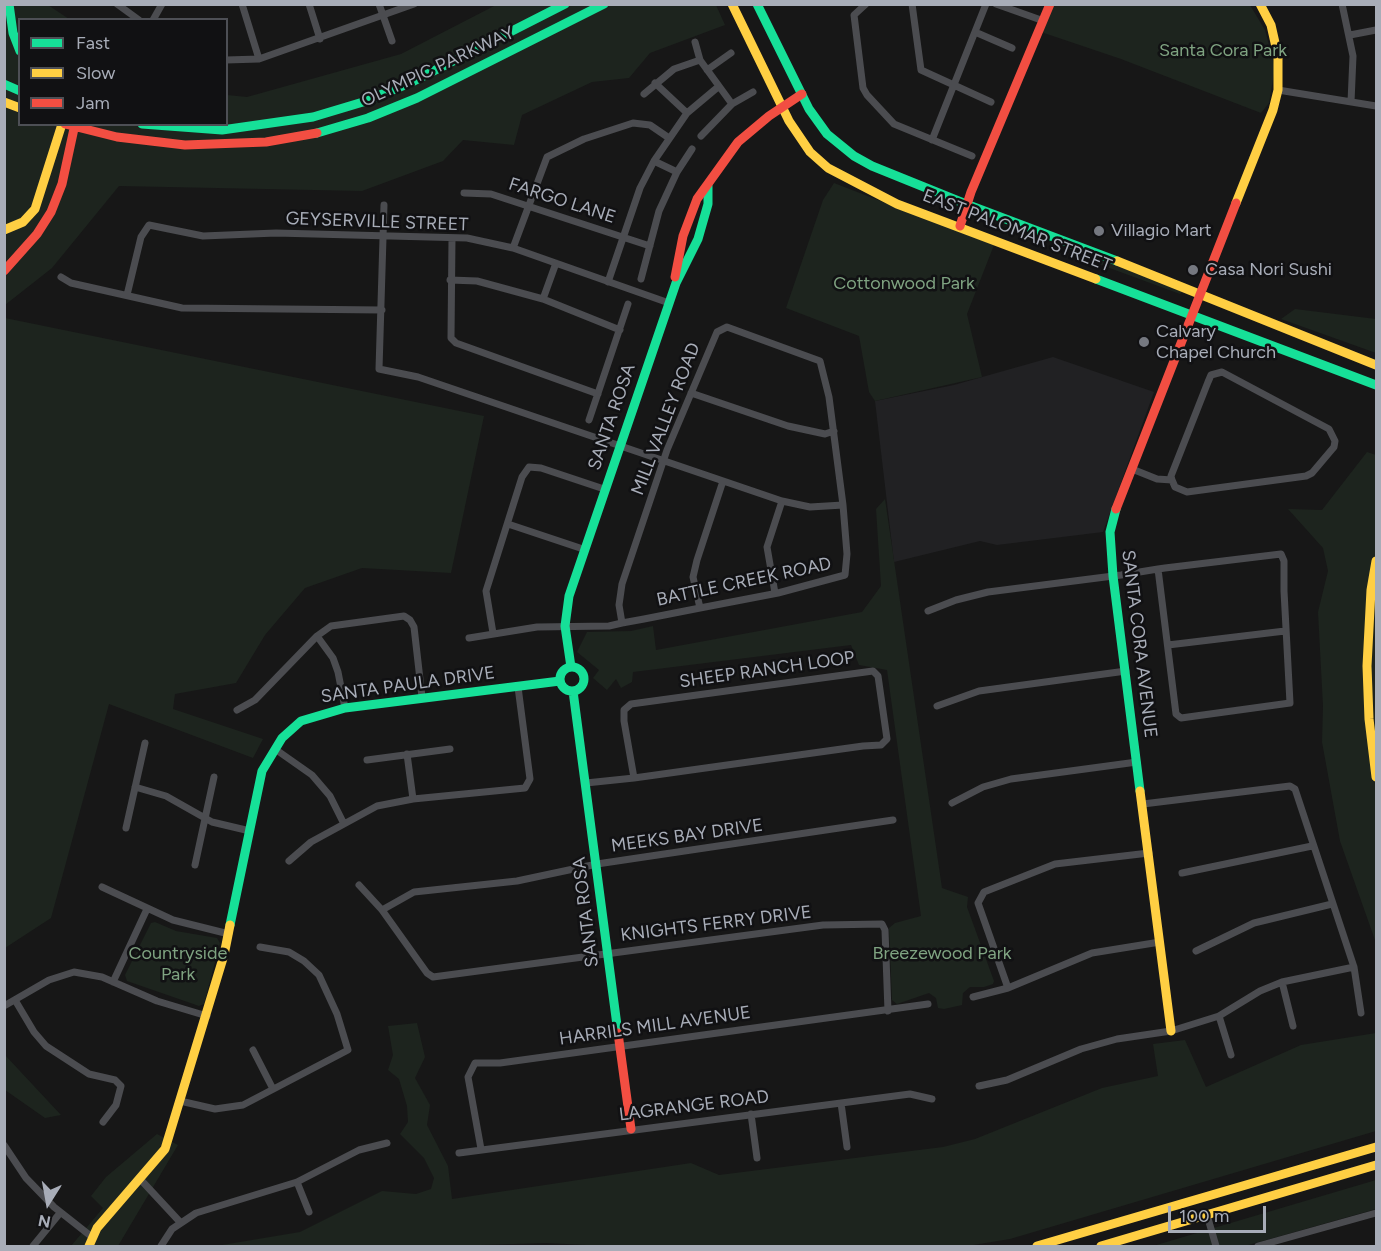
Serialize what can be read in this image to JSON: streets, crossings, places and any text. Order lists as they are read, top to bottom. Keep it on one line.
{"streets":{"main road":["OLYMPIC PARKWAY","EAST PALOMAR STREET","SANTA ROSA","SANTA CORA AVENUE","SANTA PAULA DRIVE"],"street":["FARGO LANE","GEYSERVILLE STREET","MILL VALLEY ROAD","BATTLE CREEK ROAD","SHEEP RANCH LOOP","MEEKS BAY DRIVE","KNIGHTS FERRY DRIVE","HARRILS MILL AVENUE","LAGRANGE ROAD"]},"crossings":[["GEYSERVILLE STREET","SANTA ROSA"],["EAST PALOMAR STREET","SANTA ROSA"],["EAST PALOMAR STREET","SANTA CORA AVENUE"],["SANTA ROSA","BATTLE CREEK ROAD"],["SANTA ROSA","SHEEP RANCH LOOP"],["SANTA ROSA","SANTA PAULA DRIVE"],["SANTA ROSA","MEEKS BAY DRIVE"],["SANTA ROSA","KNIGHTS FERRY DRIVE"],["SANTA ROSA","HARRILS MILL AVENUE"],["SANTA ROSA","LAGRANGE ROAD"],["MILL VALLEY ROAD","BATTLE CREEK ROAD"],["MEEKS BAY DRIVE","KNIGHTS FERRY DRIVE"],["KNIGHTS FERRY DRIVE","HARRILS MILL AVENUE"],["HARRILS MILL AVENUE","LAGRANGE ROAD"]],"parks":["Santa Cora Park","Cottonwood Park","Countryside Park","Breezewood Park"],"places":["Villagio Mart","Casa Nori Sushi","Calvary Chapel Church"],"legend":["Fast","Slow","Jam"],"scale_bar":"100 m","north":"bottom"}
